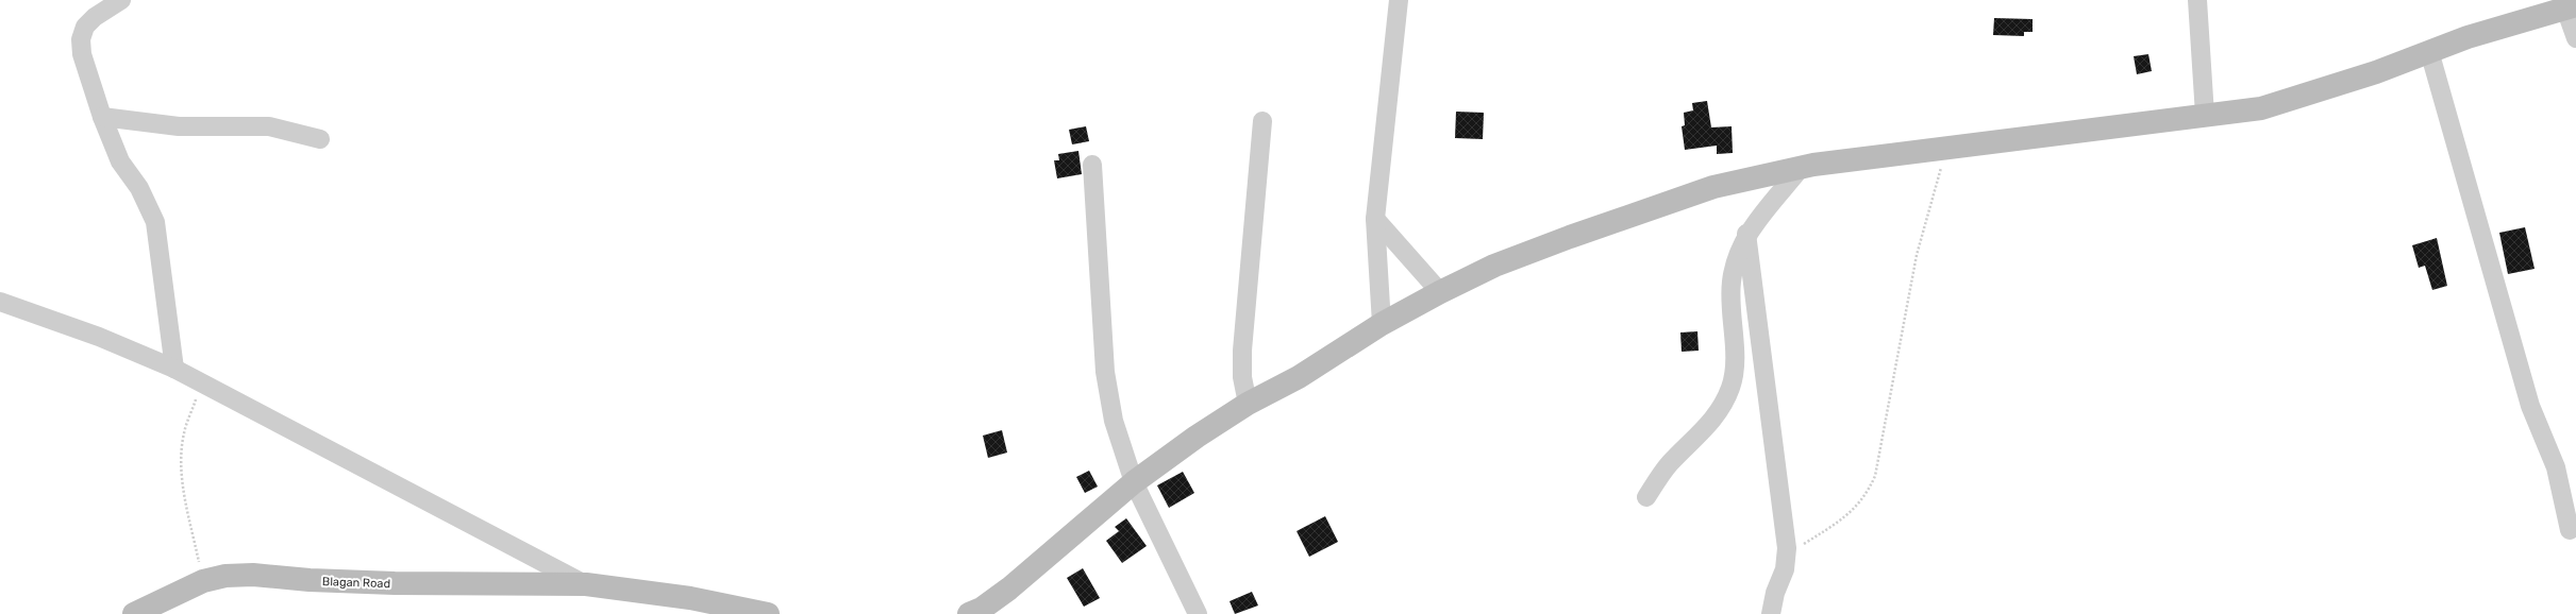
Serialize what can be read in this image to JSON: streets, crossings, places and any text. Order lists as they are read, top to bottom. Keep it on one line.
{"streets":{"street":["Blagan Road"]}}
